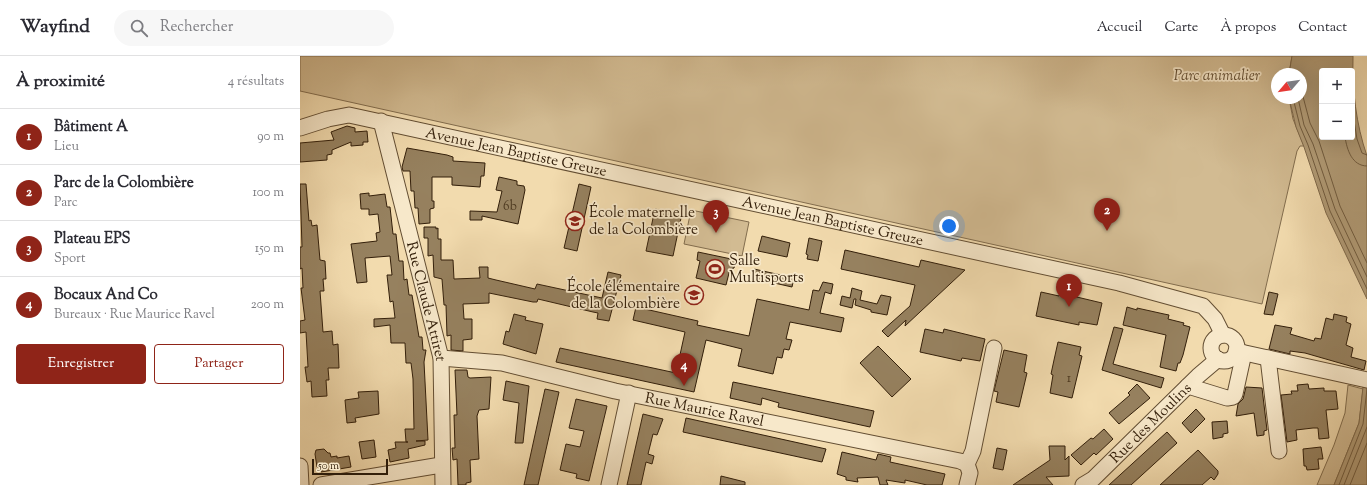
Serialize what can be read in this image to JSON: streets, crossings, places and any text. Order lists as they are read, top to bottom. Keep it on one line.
{"streets":{"street":["Avenue Jean Baptiste Greuze","Rue Claude Attiret","Rue Maurice Ravel","Rue des Moulins"]},"crossings":[["Avenue Jean Baptiste Greuze","Rue Claude Attiret"],["Avenue Jean Baptiste Greuze","Rue des Moulins"],["Rue Claude Attiret","Rue Maurice Ravel"]],"parks":["Parc animalier"],"places":{"school or university":["École maternelle de la Colombière","École élémentaire de la Colombière"],"sports":["Salle Multisports"]},"house_numbers":["6b","1"],"scale_bar":"50 m","north":"bottom left","page":{"header":"Wayfind","search":"Rechercher","nav":["Accueil","Carte","À propos","Contact"],"heading":["À proximité","4 résultats"],"map_buttons":["+","−"],"list":[{"mark":"1","name":"Bâtiment A","note":"Lieu","value":"90 m"},{"mark":"2","name":"Parc de la Colombière","note":"Parc","value":"100 m"},{"mark":"3","name":"Plateau EPS","note":"Sport","value":"150 m"},{"mark":"4","name":"Bocaux And Co","note":"Bureaux · Rue Maurice Ravel","value":"200 m"}],"pins":["2","3","1","4"],"buttons":["Enregistrer","Partager"],"scale":"50 m"}}
